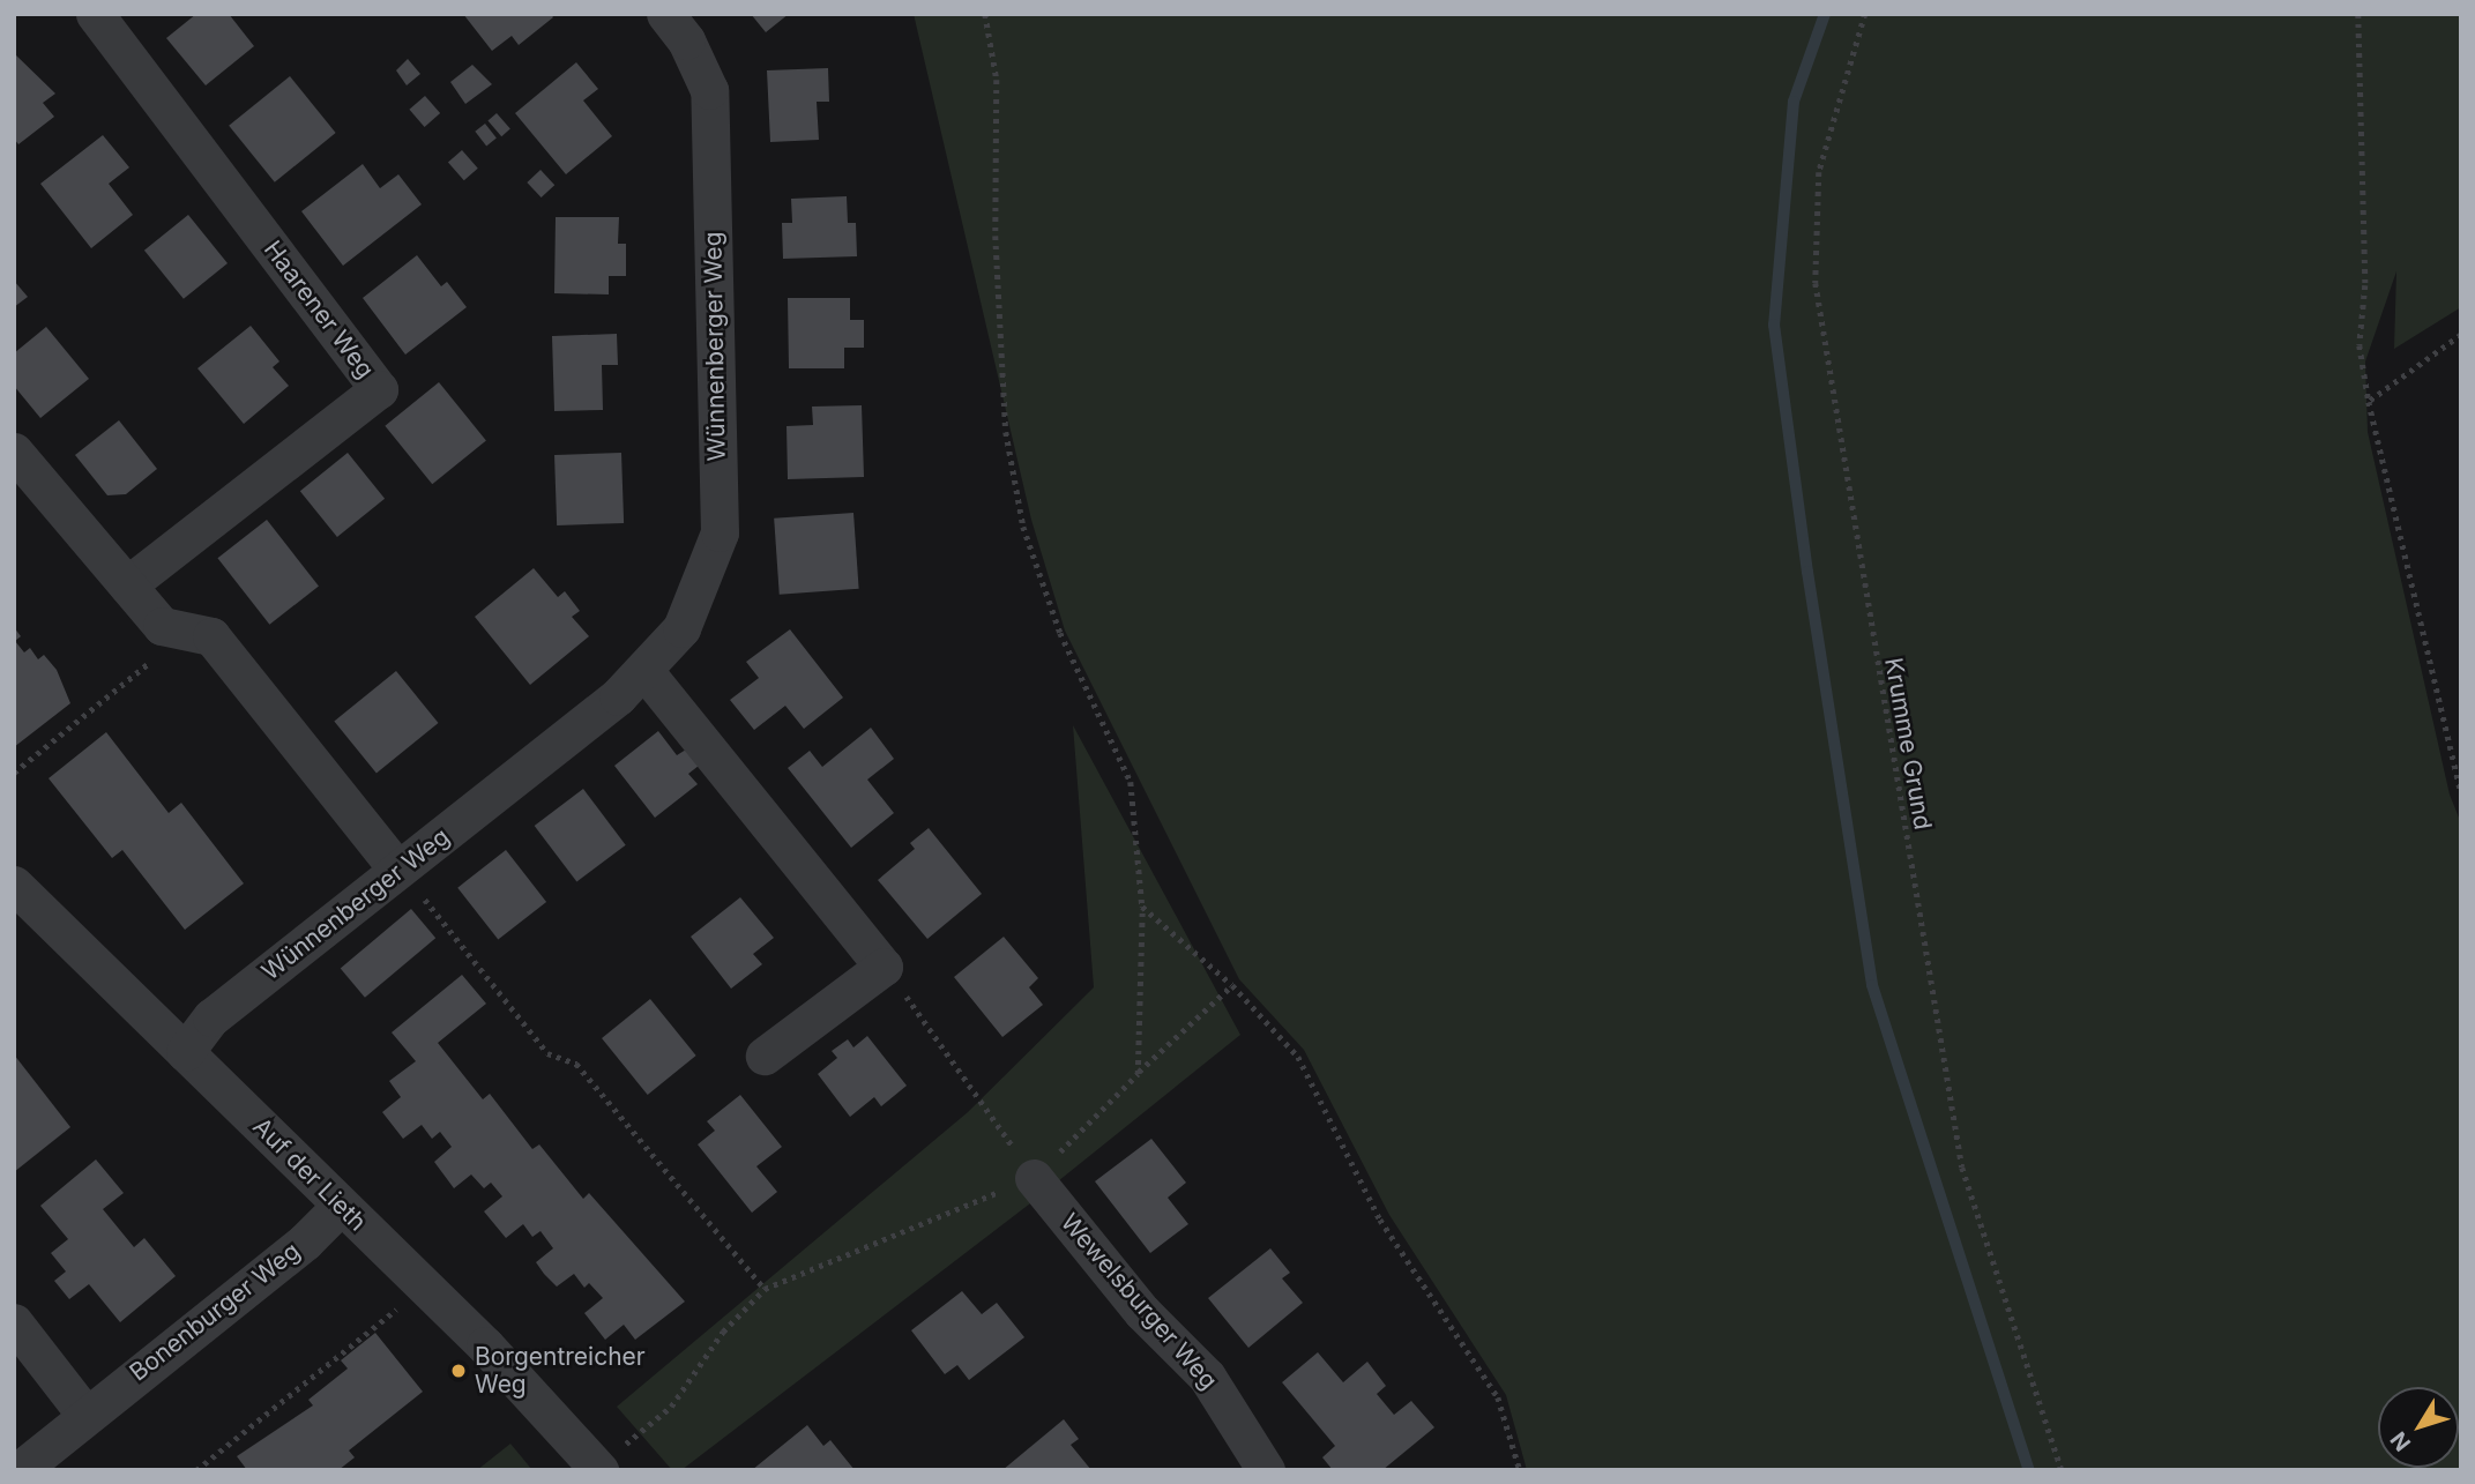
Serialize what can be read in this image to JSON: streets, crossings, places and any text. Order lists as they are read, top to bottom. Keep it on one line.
{"streets":{"street":["Haarener Weg","Wünnenberger Weg","Auf der Lieth","Wewelsburger Weg","Bonenburger Weg"],"path":["Krumme Grund"]},"crossings":[["Wünnenberger Weg","Auf der Lieth"],["Auf der Lieth","Bonenburger Weg"]],"places":["Borgentreicher Weg"],"north":"bottom left"}
